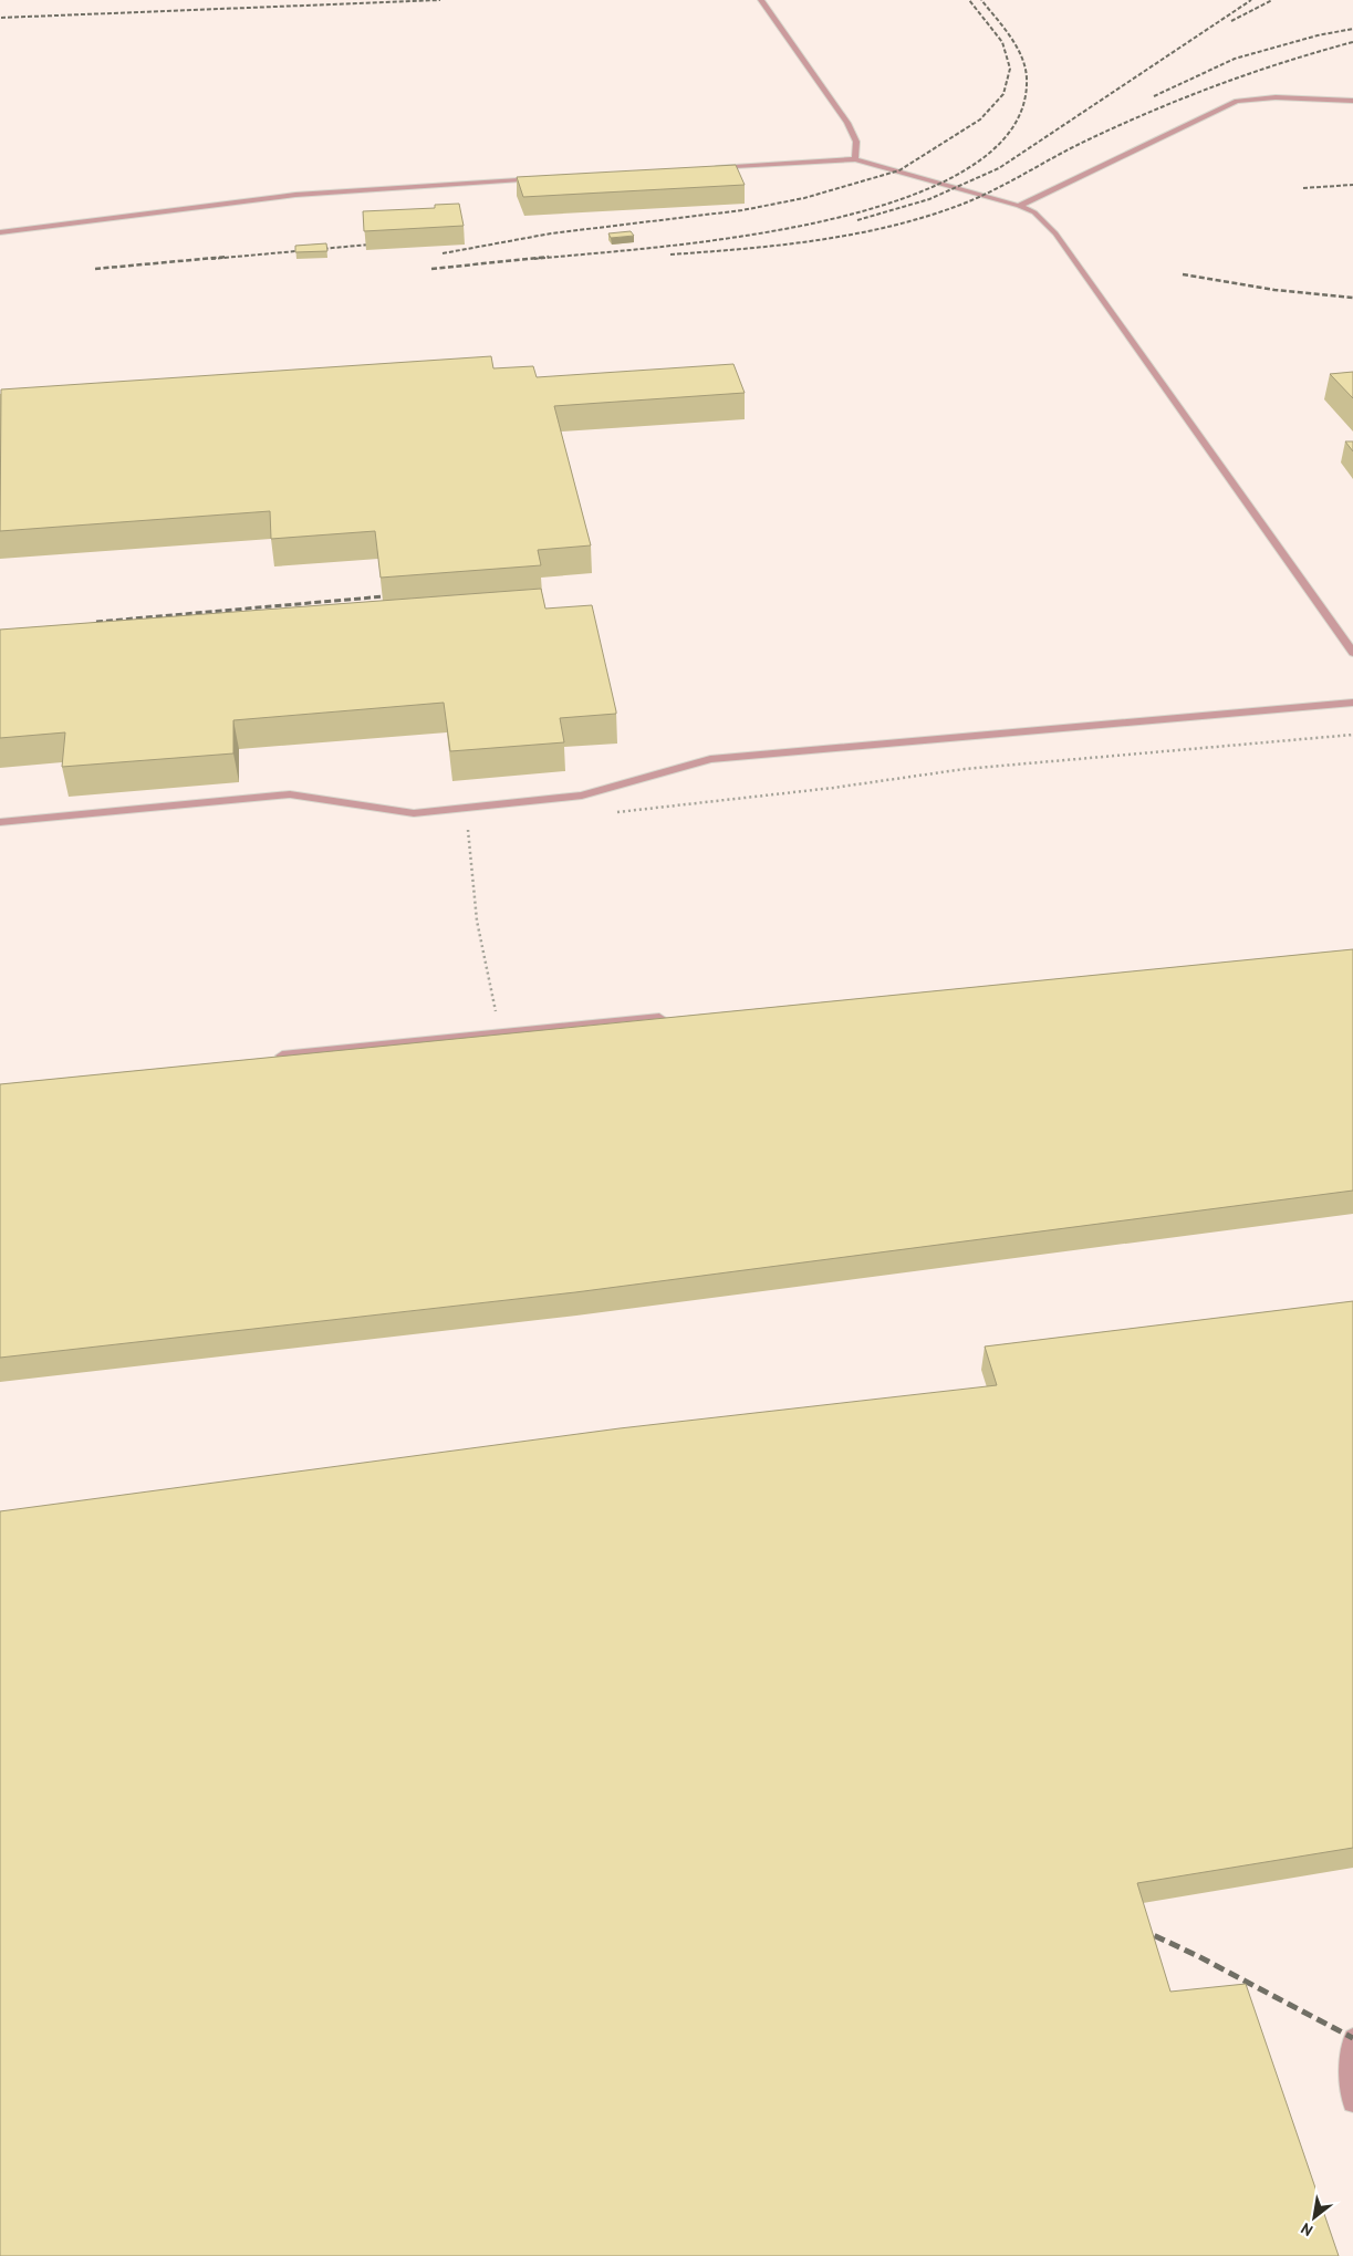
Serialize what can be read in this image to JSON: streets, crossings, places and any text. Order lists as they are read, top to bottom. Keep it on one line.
{"north":"bottom left"}
